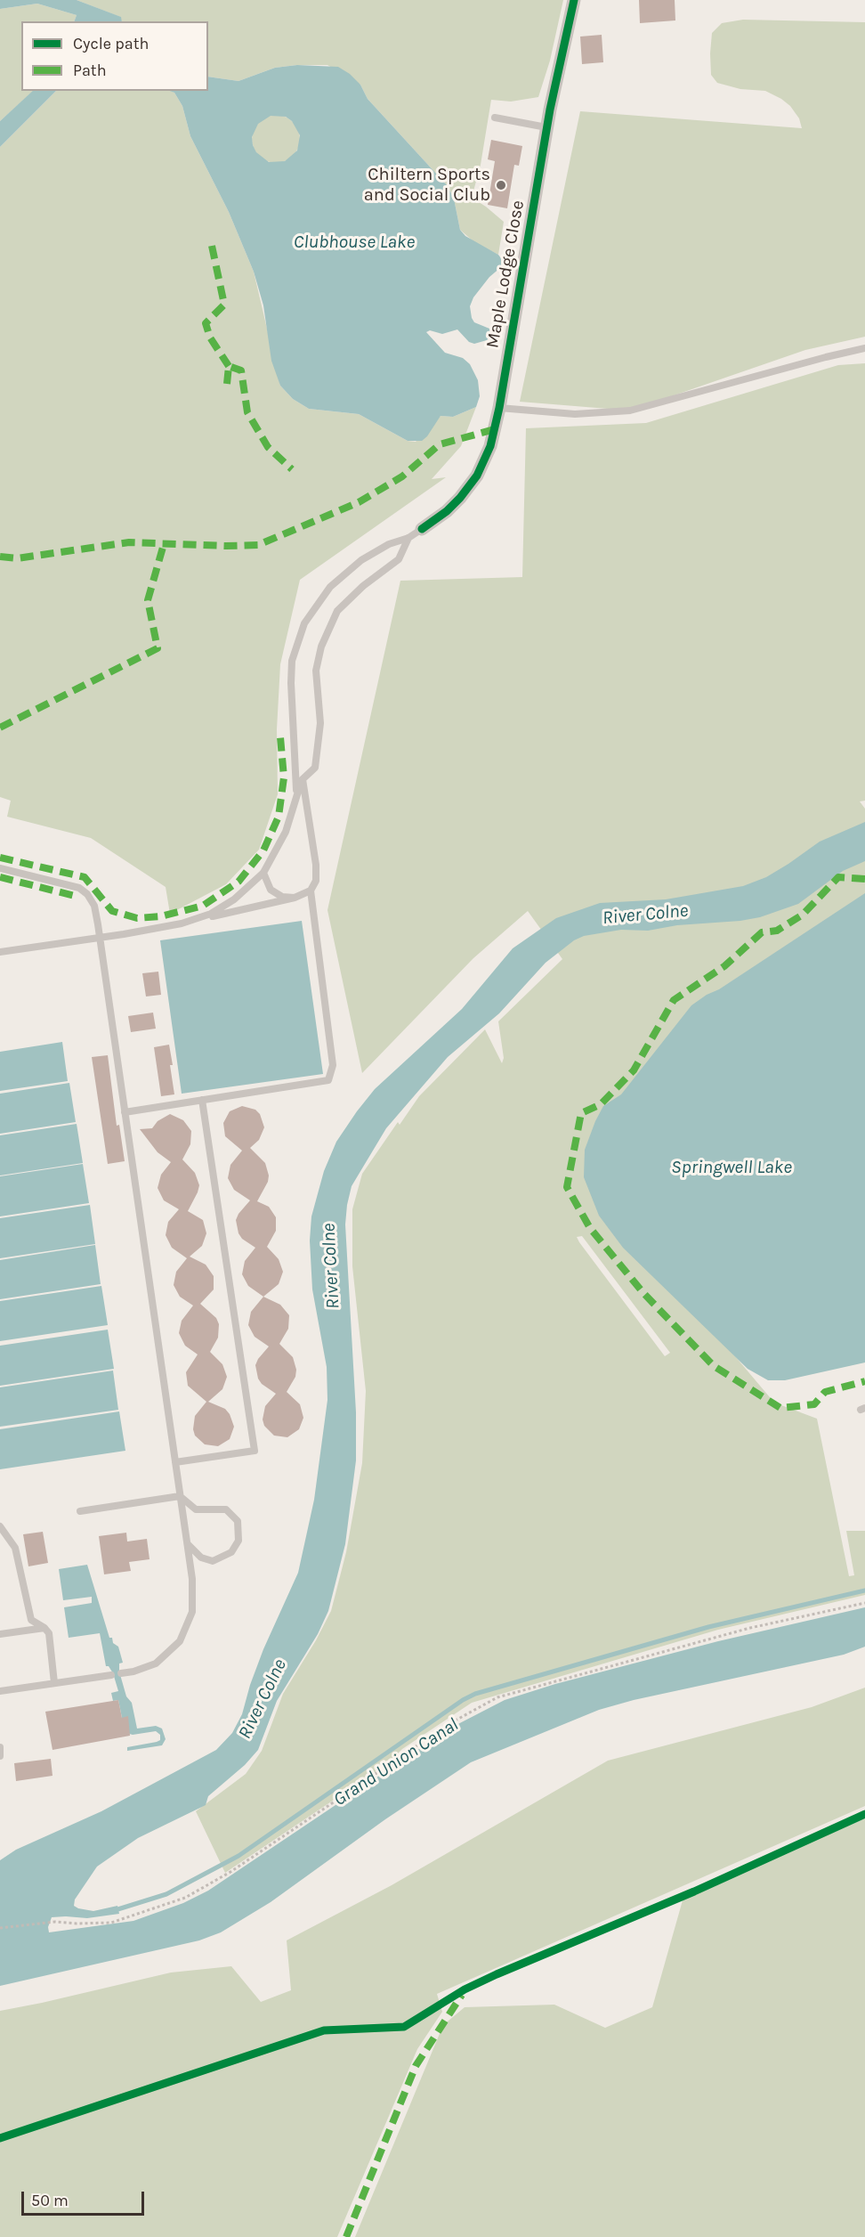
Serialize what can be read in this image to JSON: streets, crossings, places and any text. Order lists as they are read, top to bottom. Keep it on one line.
{"streets":{"street":["Maple Lodge Close"]},"water":["Clubhouse Lake","River Colne","Springwell Lake","Grand Union Canal"],"places":["Chiltern Sports and Social Club"],"legend":["Cycle path","Path"],"scale_bar":"50 m"}
